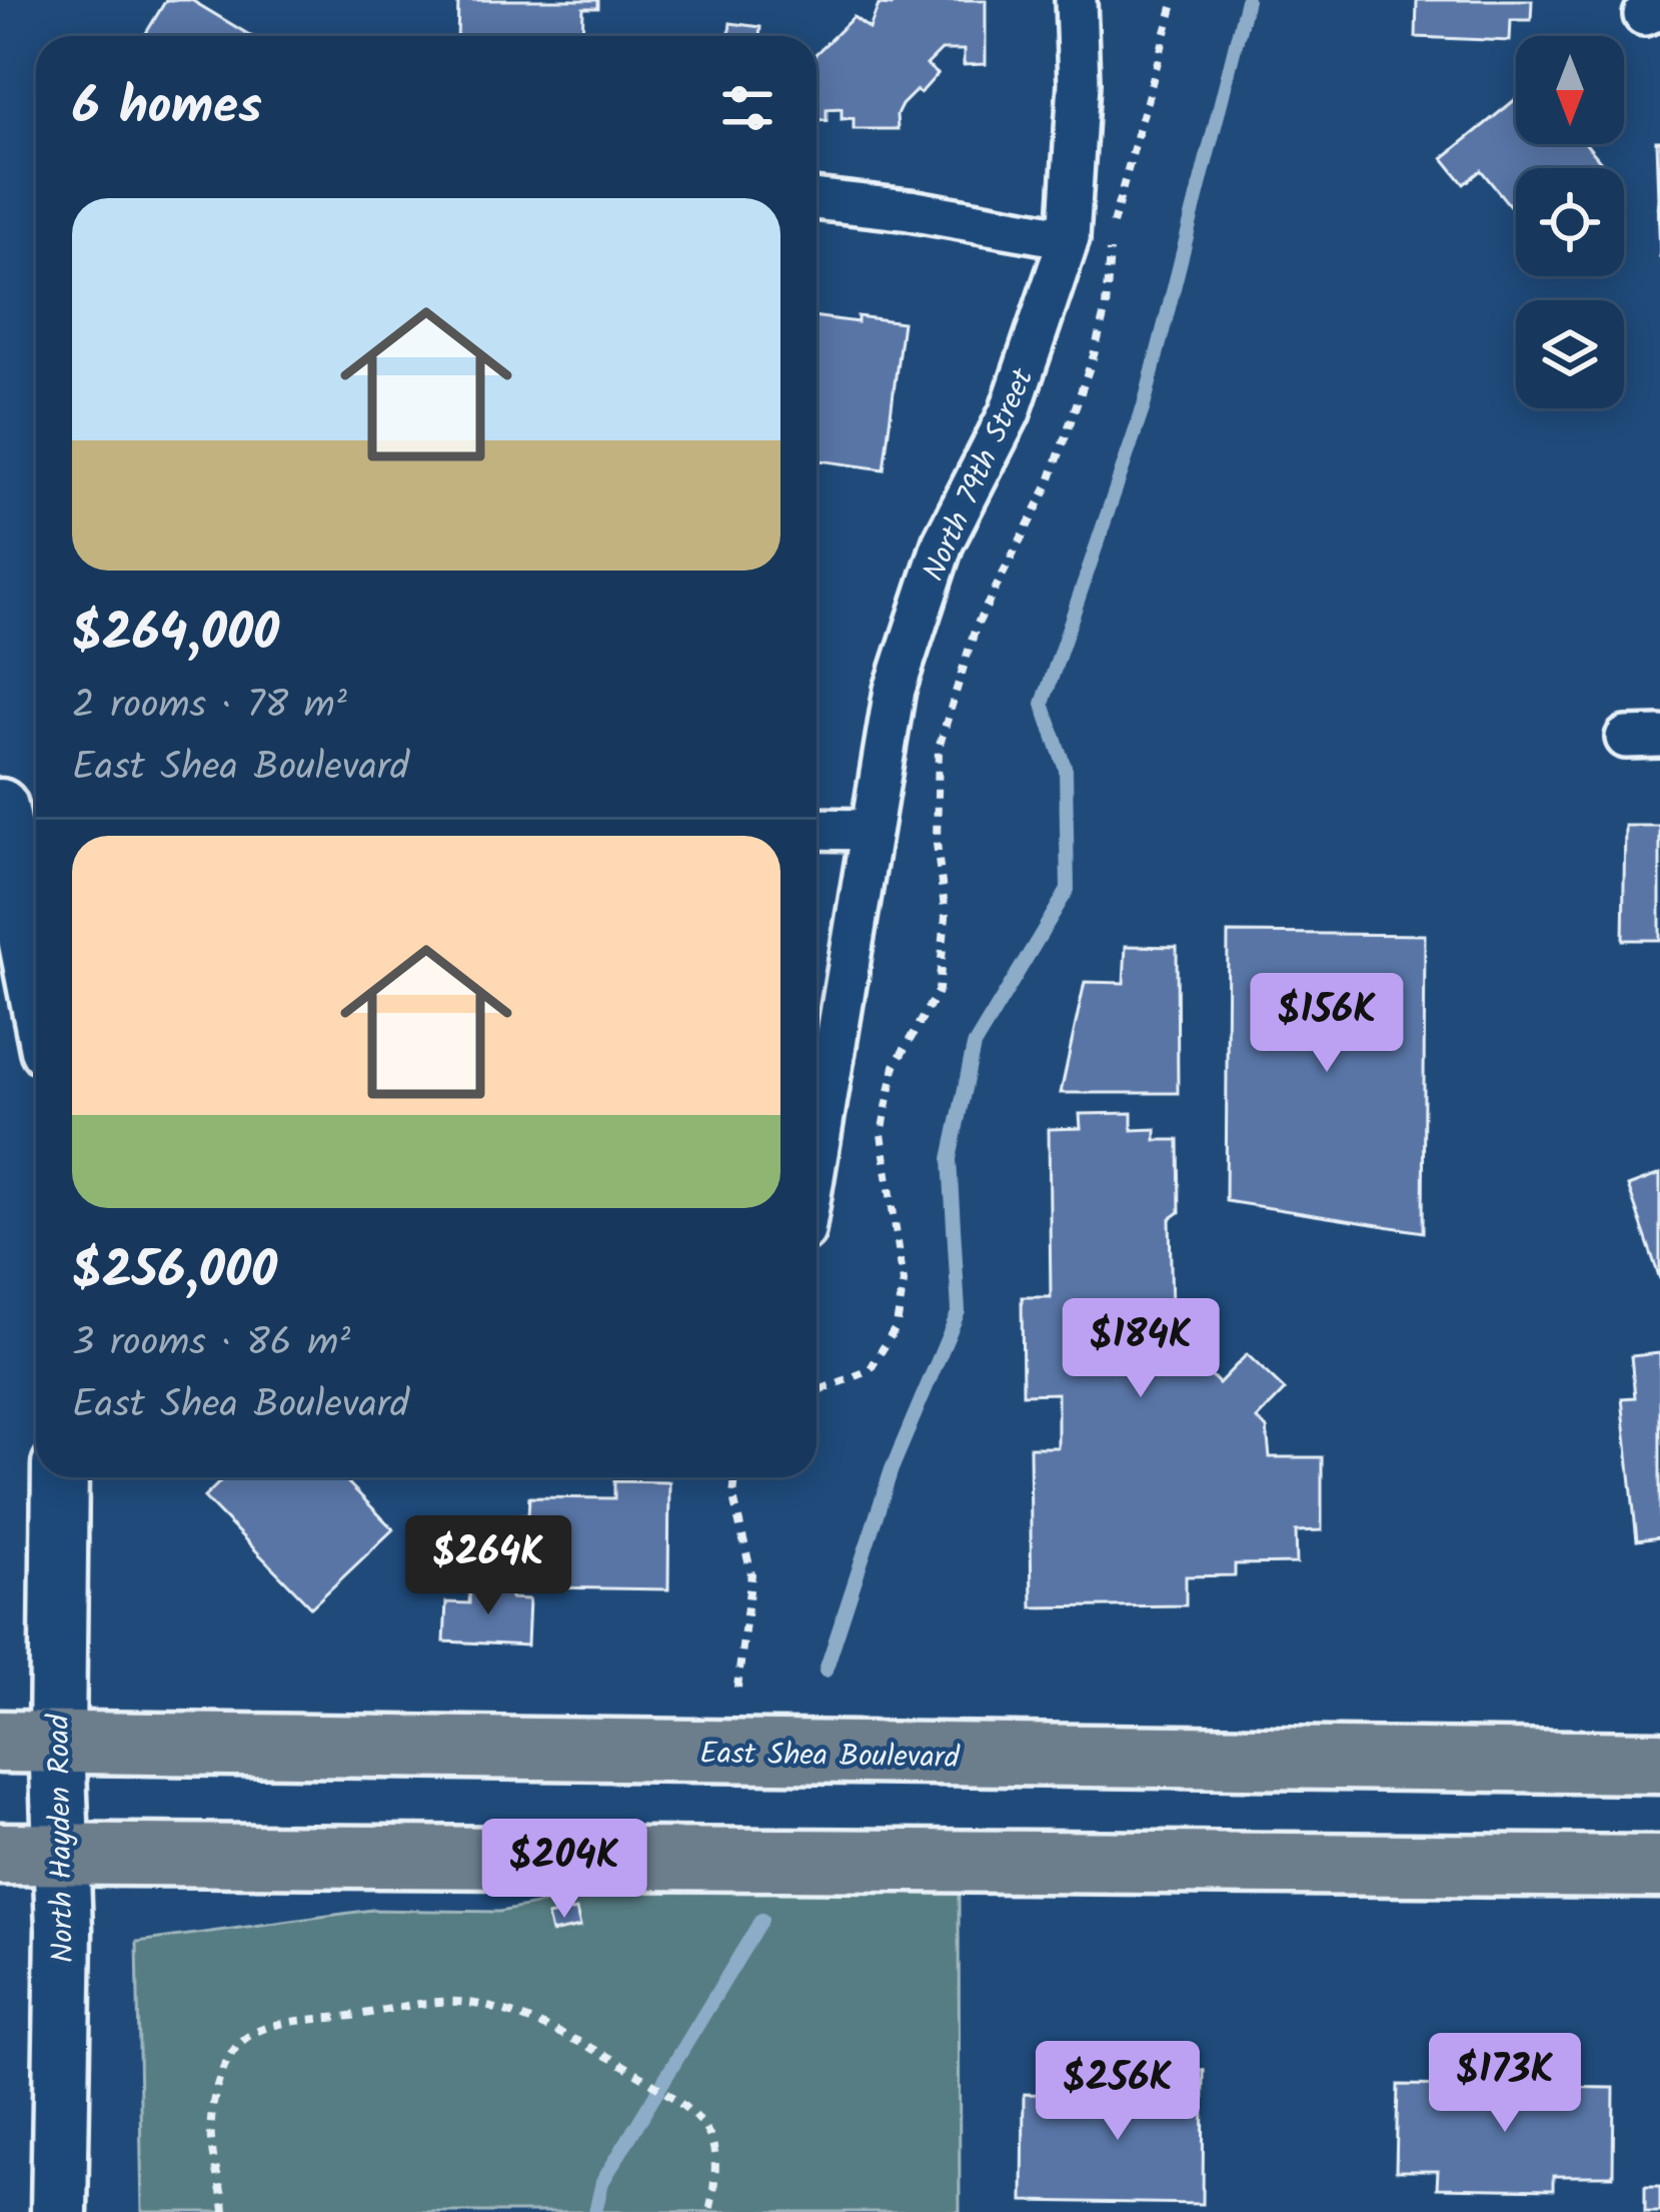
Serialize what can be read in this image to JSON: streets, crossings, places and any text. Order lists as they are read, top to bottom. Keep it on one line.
{"streets":{"main road":["East Shea Boulevard","North Hayden Road"],"street":["North 79th Street"]},"crossings":[["East Shea Boulevard","North Hayden Road"]],"north":"bottom","page":{"heading":"6 homes","list":[{"name":"$264,000","note":"2 rooms · 78 m² · East Shea Boulevard"},{"name":"$256,000","note":"3 rooms · 86 m² · East Shea Boulevard"}],"price":["$156K","$184K","$264K","$204K","$173K","$256K"]}}
